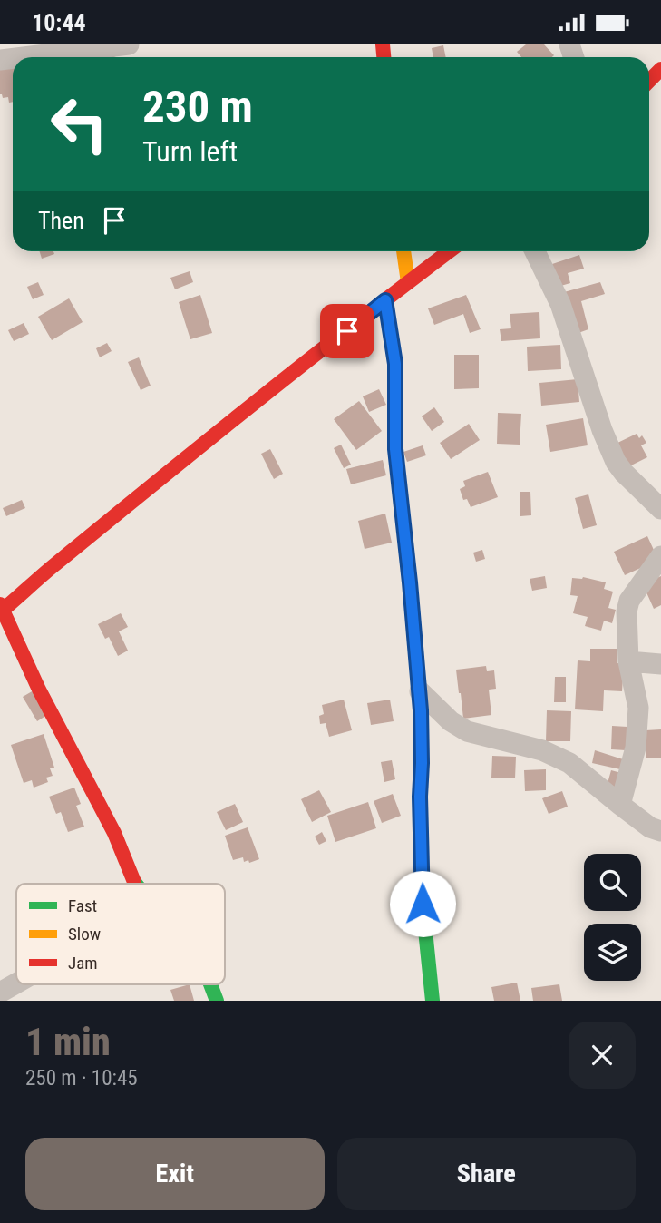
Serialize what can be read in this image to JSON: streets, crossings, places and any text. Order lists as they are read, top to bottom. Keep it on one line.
{"legend":["Fast","Slow","Jam"],"page":{"status":"10:44","turn":["230 m","Turn left"],"then":"Then","heading":["1 min","250 m · 10:45"],"buttons":["Exit","Share"]}}
